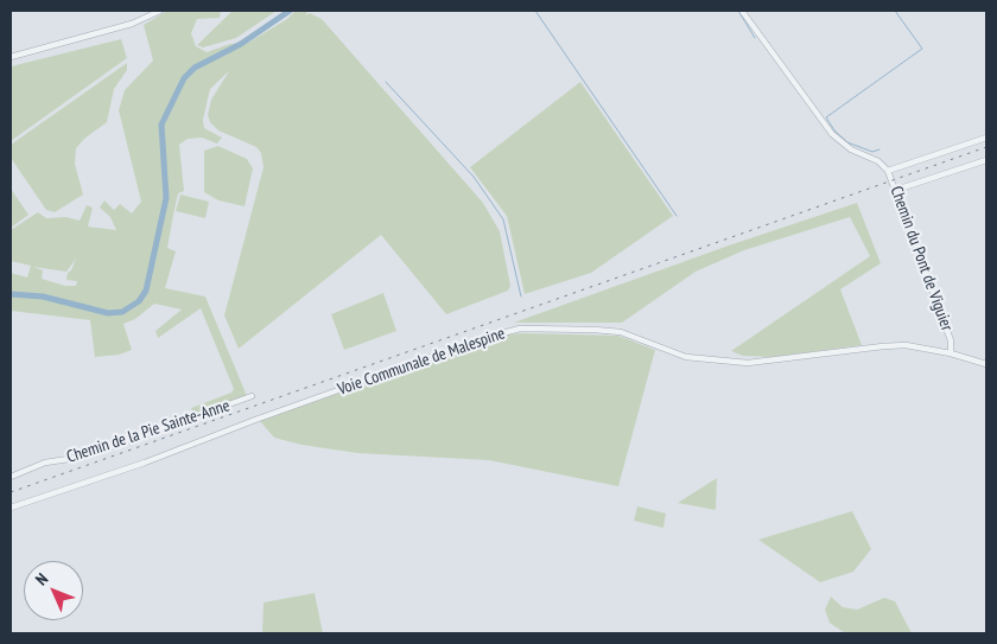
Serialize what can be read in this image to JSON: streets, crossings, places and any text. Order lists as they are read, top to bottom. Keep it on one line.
{"streets":{"street":["Chemin du Pont de Viguier","Voie Communale de Malespine","Chemin de la Pie Sainte-Anne"]},"crossings":[["Chemin du Pont de Viguier","Voie Communale de Malespine"]],"north":"top left"}
